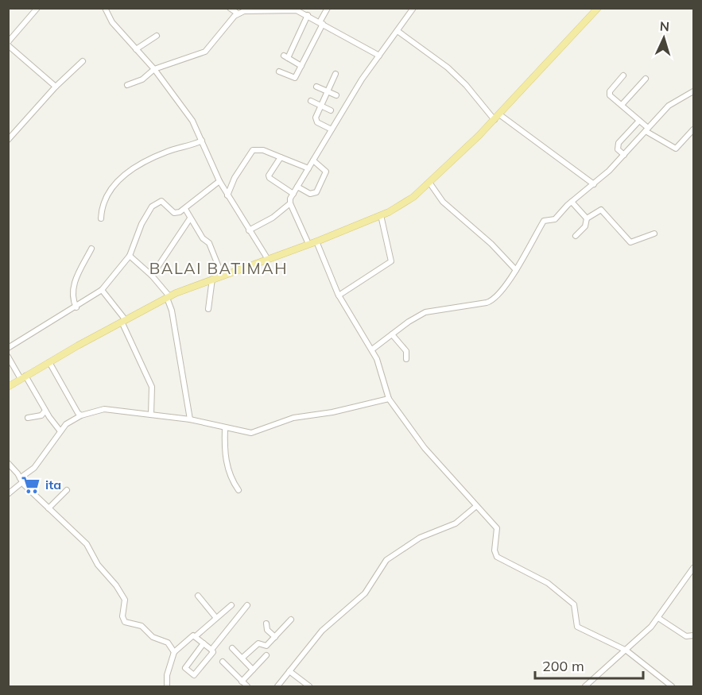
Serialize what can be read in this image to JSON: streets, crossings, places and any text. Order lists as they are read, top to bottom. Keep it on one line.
{"districts":["BALAI BATIMAH"],"places":{"supermarket":["ita"]},"scale_bar":"200 m","north":"top"}
